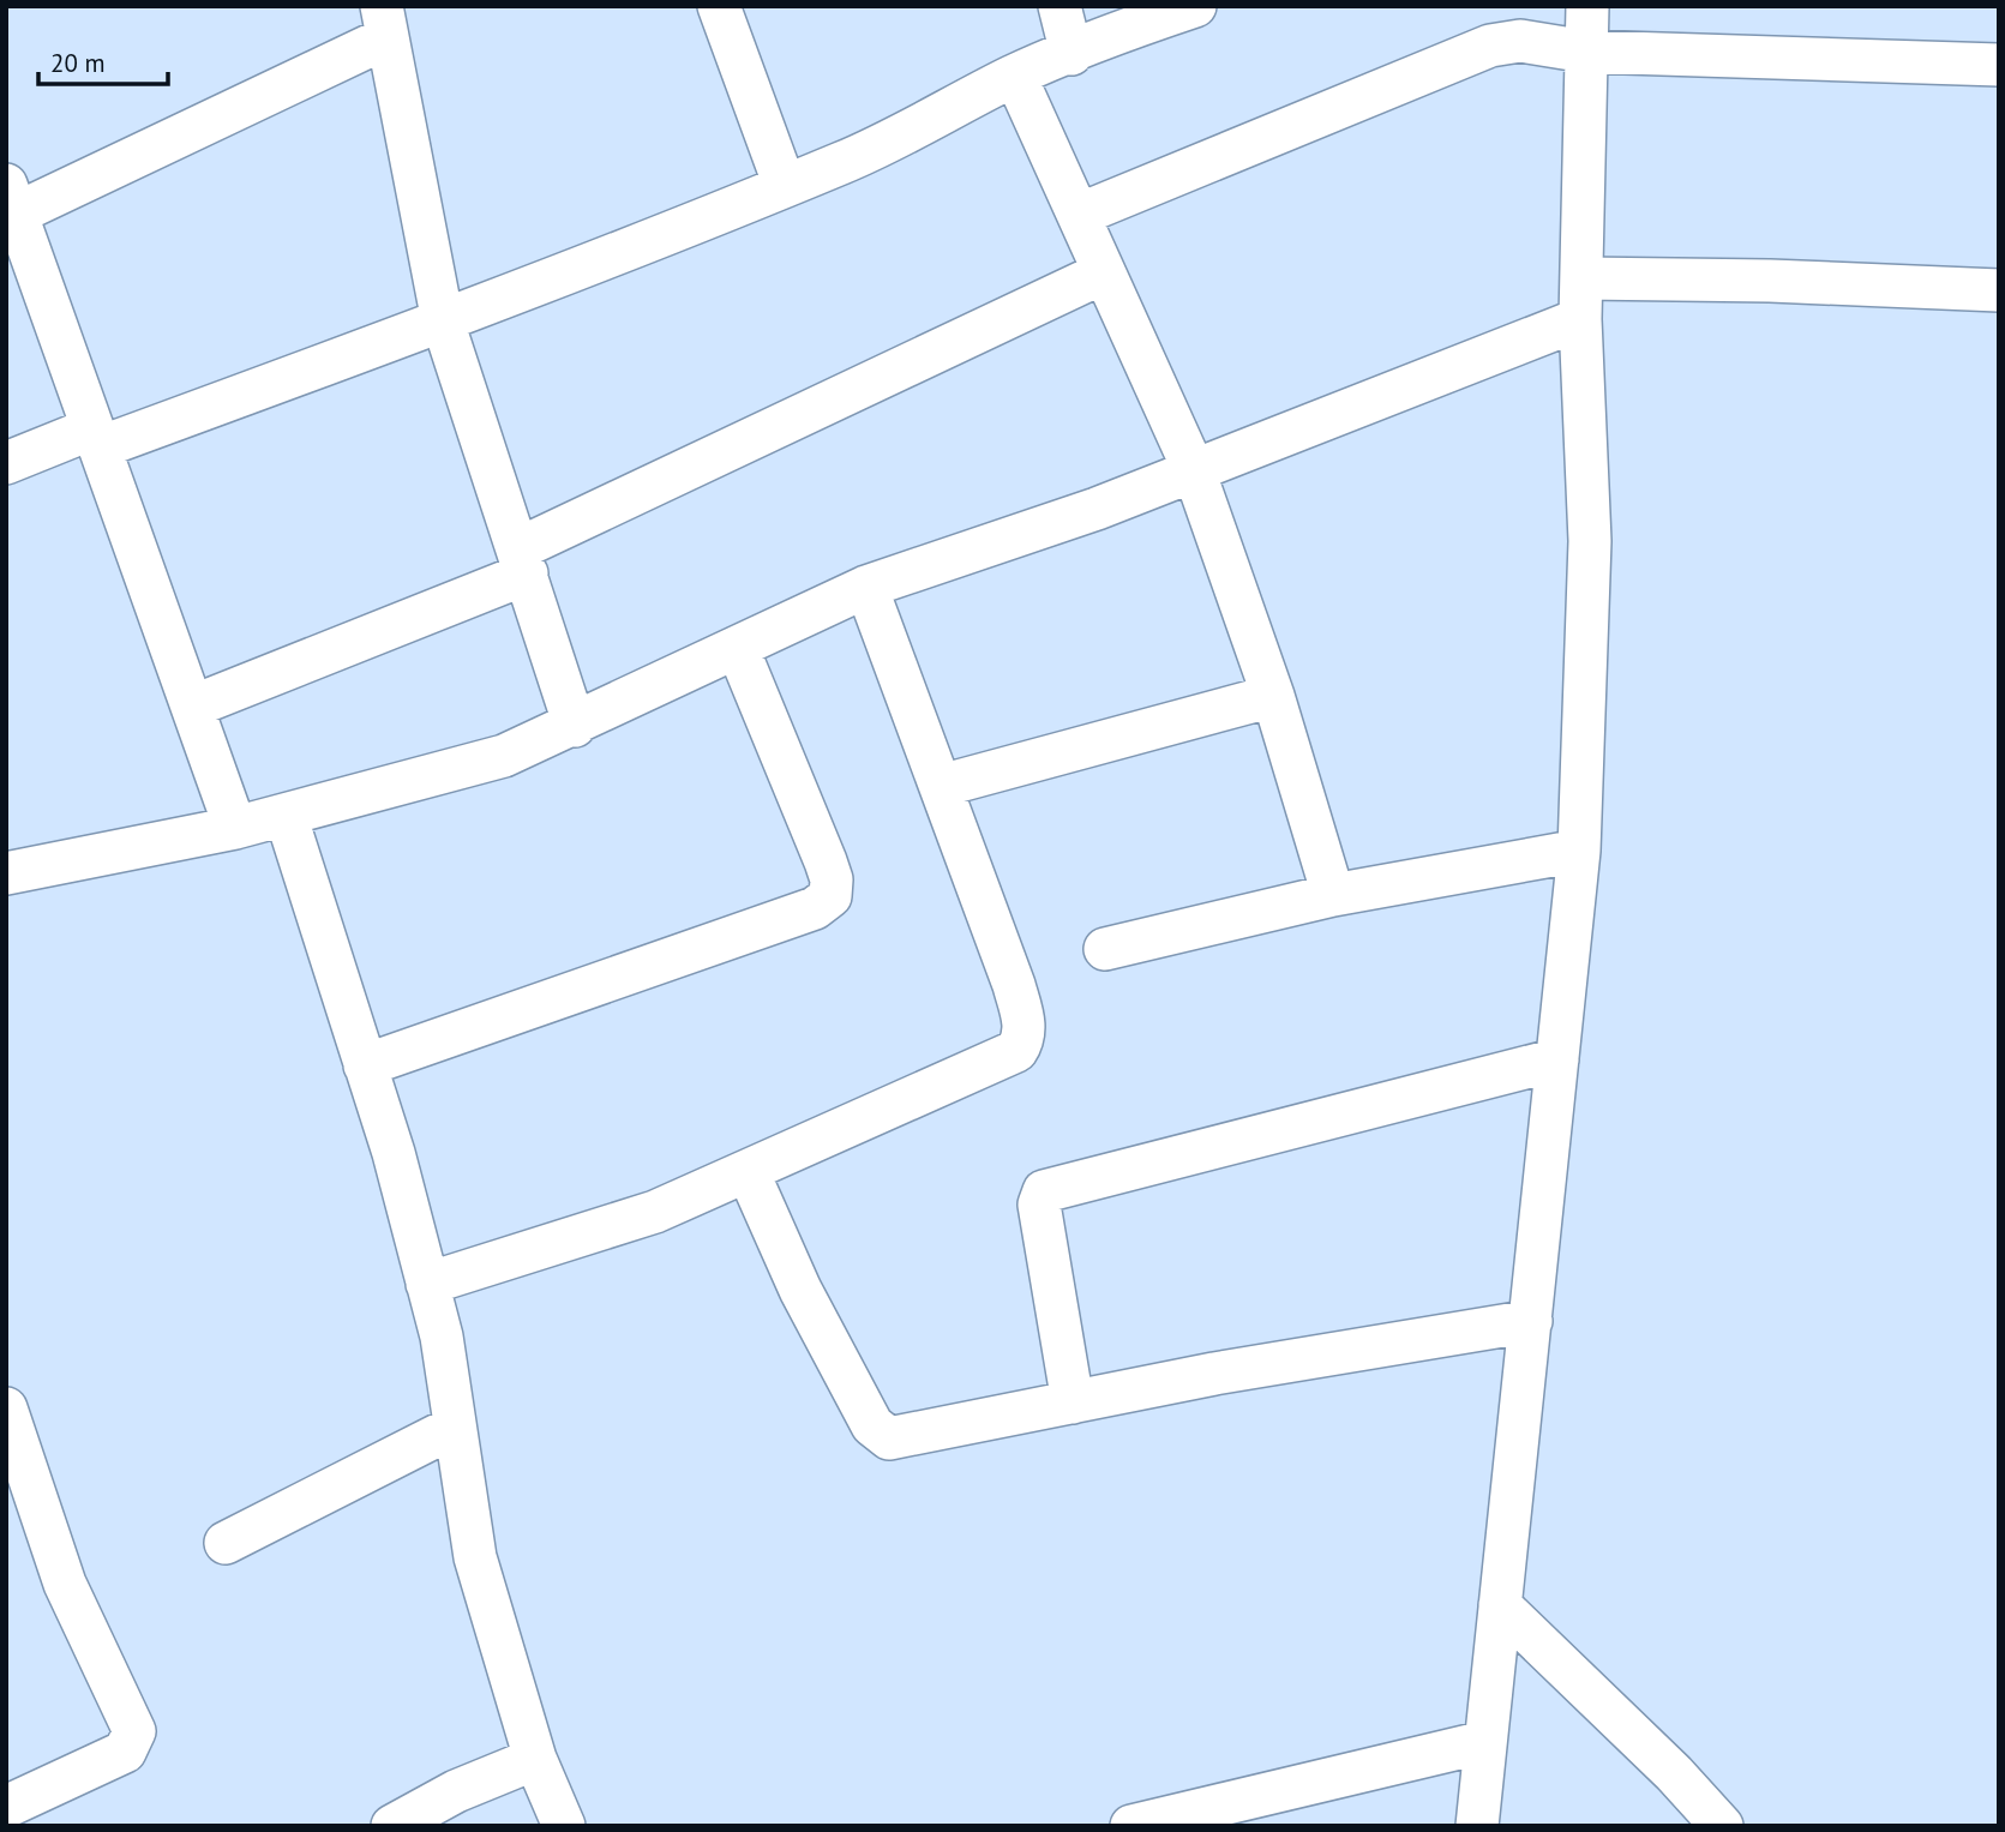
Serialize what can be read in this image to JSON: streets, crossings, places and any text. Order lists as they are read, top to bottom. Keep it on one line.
{"scale_bar":"20 m"}
